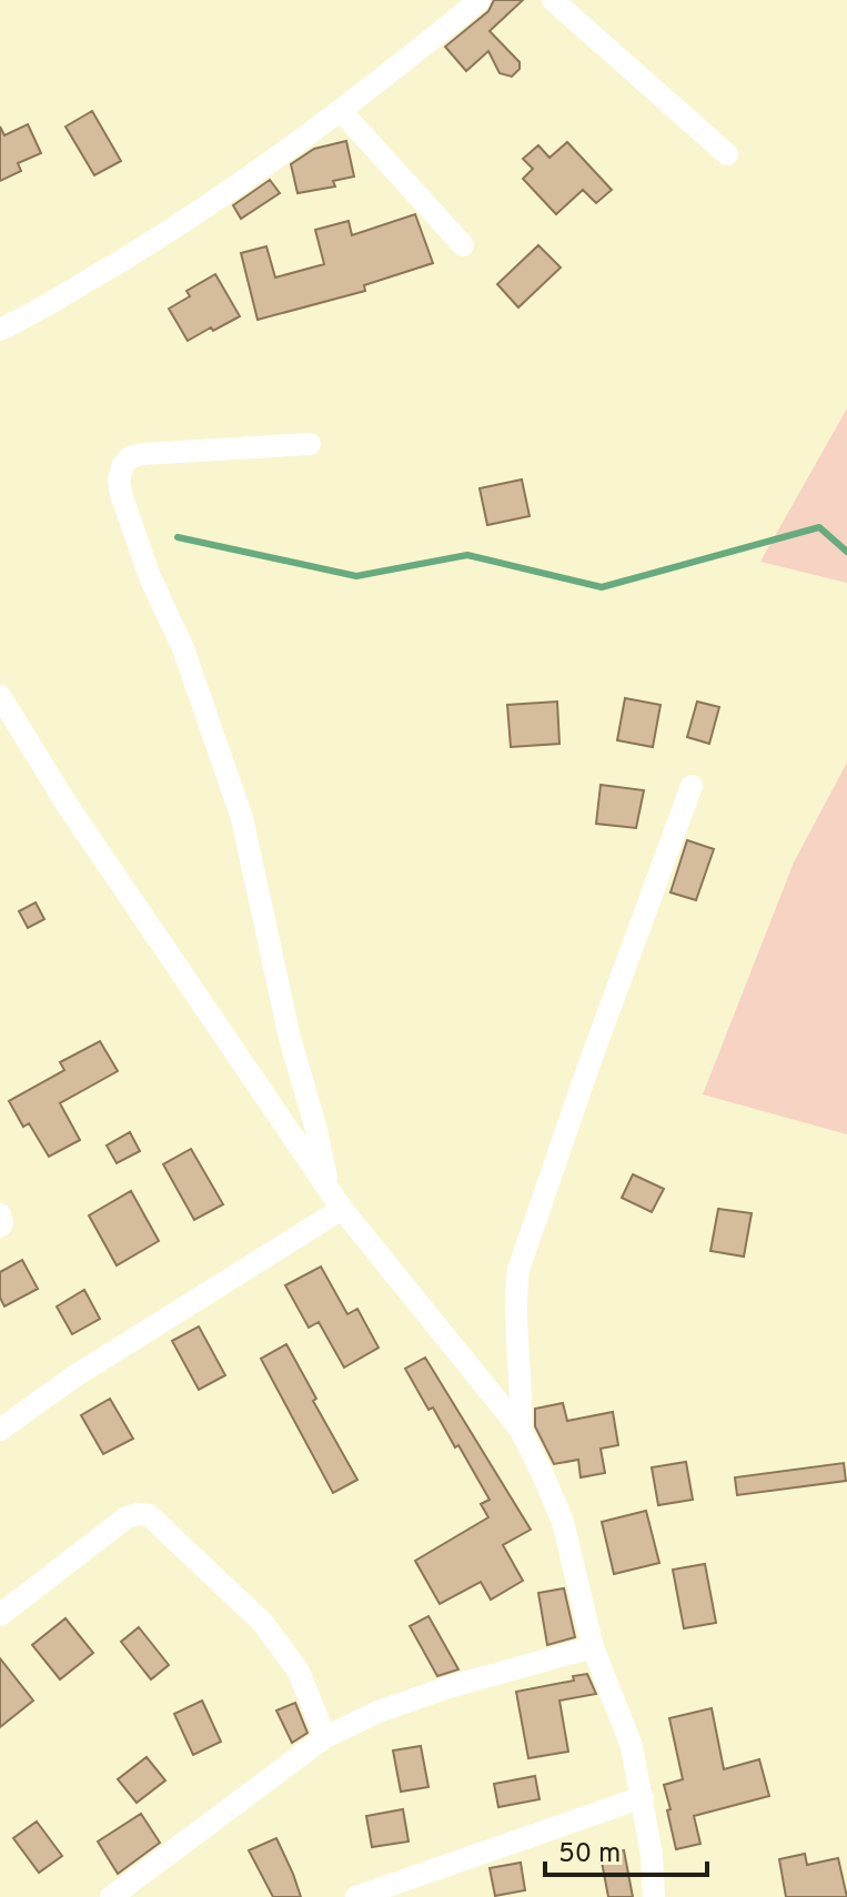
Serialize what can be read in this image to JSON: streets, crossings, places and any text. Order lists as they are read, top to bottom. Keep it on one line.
{"scale_bar":"50 m"}
